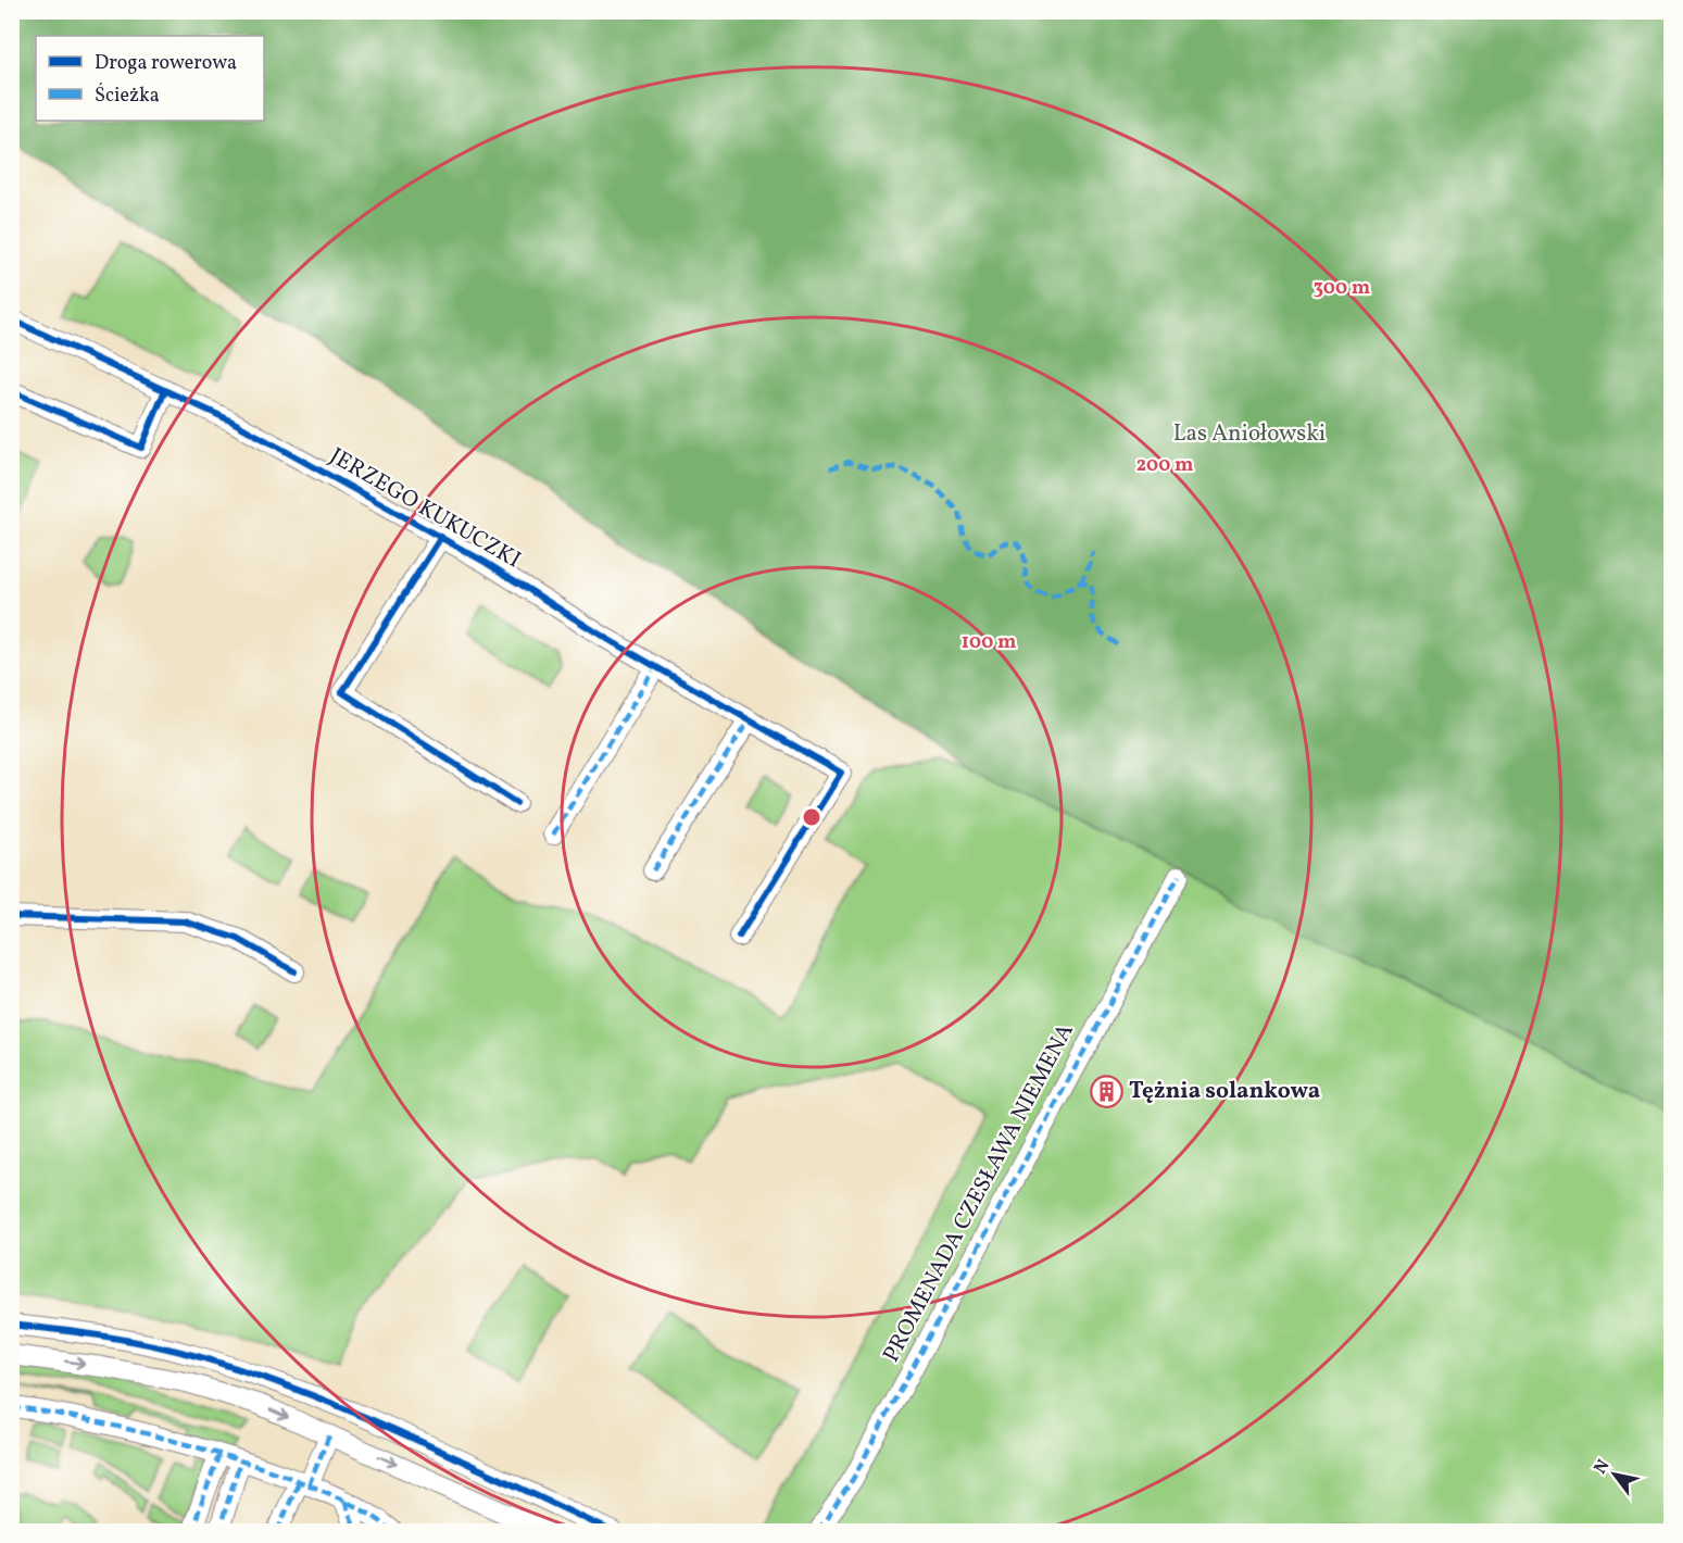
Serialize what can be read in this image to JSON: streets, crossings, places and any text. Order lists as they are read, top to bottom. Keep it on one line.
{"streets":{"street":["JERZEGO KUKUCZKI","PROMENADA CZESŁAWA NIEMENA"]},"parks":["Las Aniołowski"],"places":{"building":["Tężnia solankowa"]},"legend":["Droga rowerowa","Ścieżka"],"north":"top left","rings":["300 m","200 m","100 m"]}
